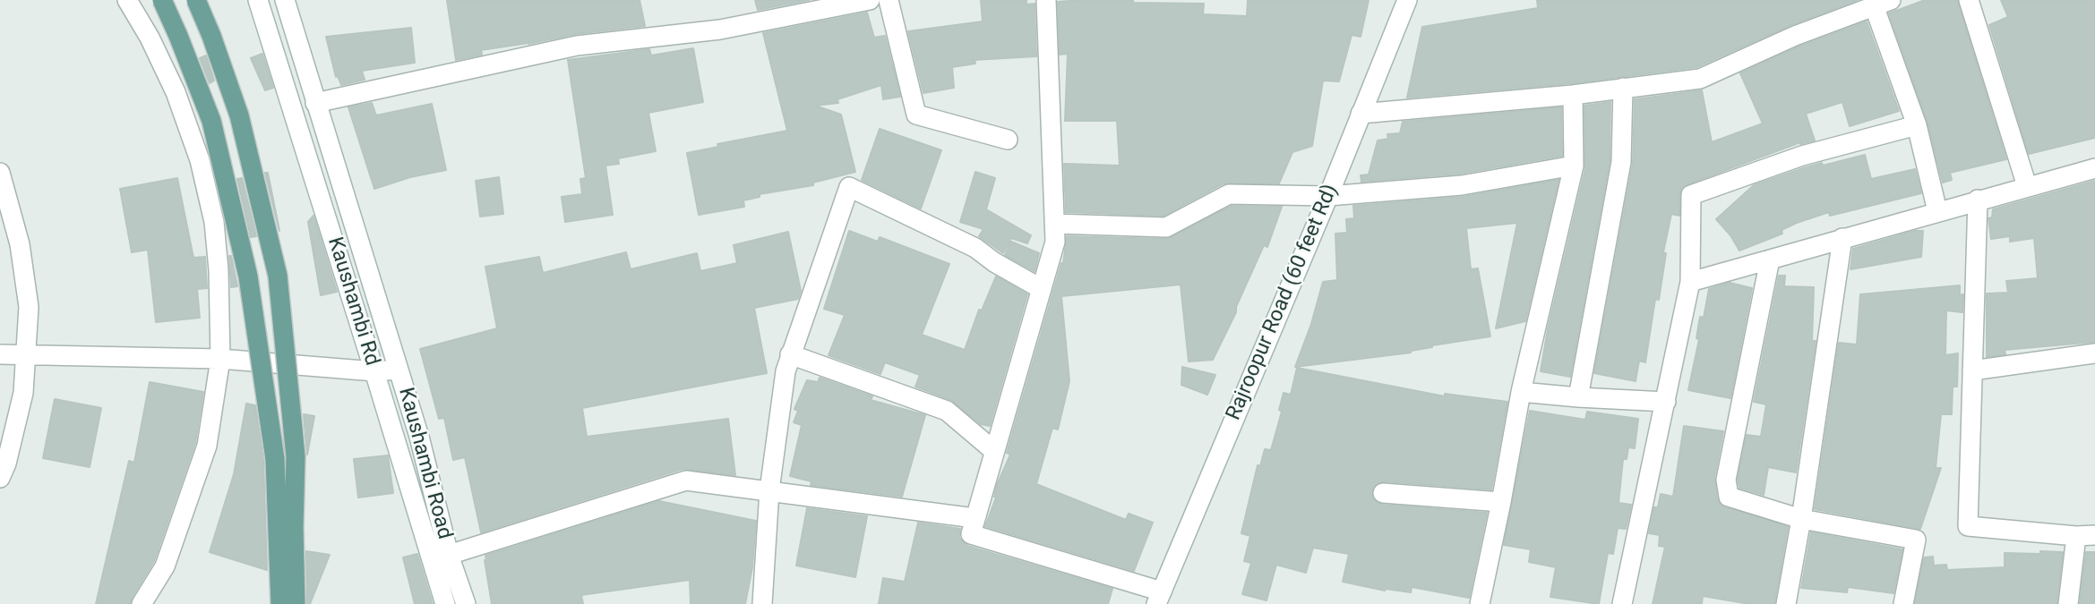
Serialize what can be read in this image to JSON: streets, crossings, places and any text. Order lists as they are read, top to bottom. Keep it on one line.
{"streets":{"street":["Kaushambi Rd","Rajroopur Road (60 feet Rd)","Kaushambi Road"]}}
